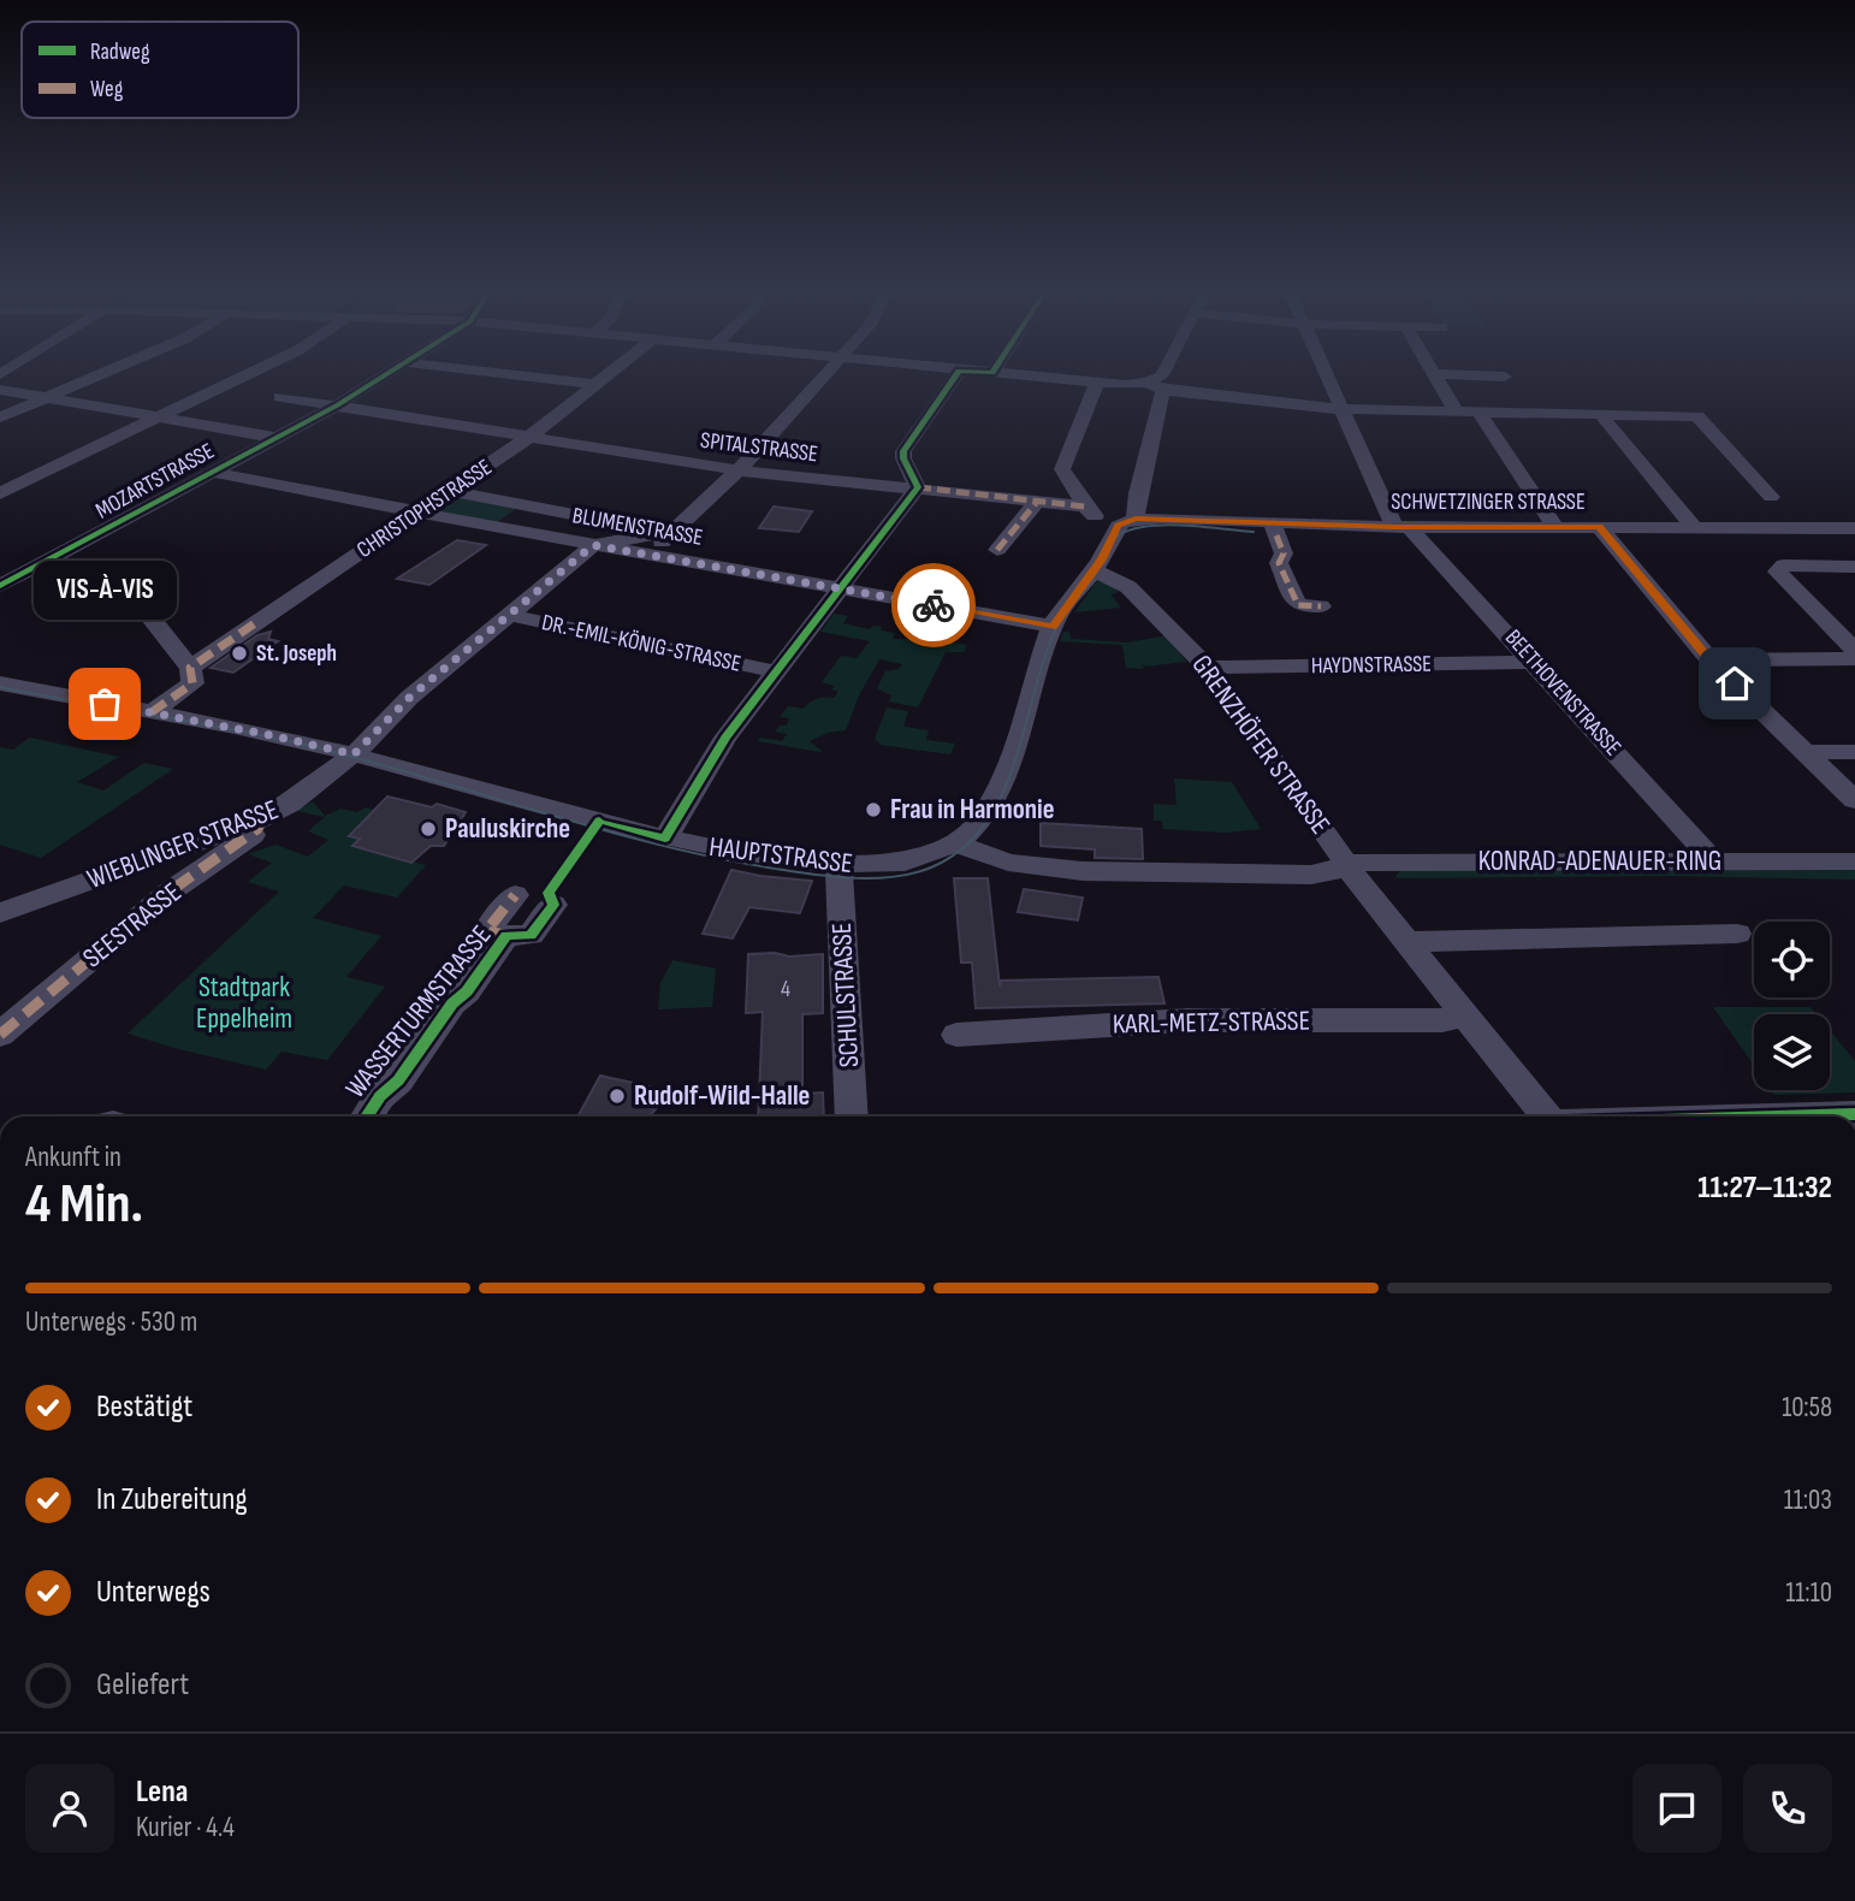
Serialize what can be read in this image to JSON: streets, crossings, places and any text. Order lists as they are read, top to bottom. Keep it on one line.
{"streets":{"street":["SPITALSTRASSE","MOZARTSTRASSE","SCHWETZINGER STRASSE","CHRISTOPHSTRASSE","BLUMENSTRASSE","DR.-EMIL-KÖNIG-STRASSE","HAYDNSTRASSE","BEETHOVENSTRASSE","GRENZHÖFER STRASSE","WIEBLINGER STRASSE","HAUPTSTRASSE","KONRAD-ADENAUER-RING","SEESTRASSE","SCHULSTRASSE","WASSERTURMSTRASSE","KARL-METZ-STRASSE"]},"crossings":[["SPITALSTRASSE","MOZARTSTRASSE"],["SPITALSTRASSE","CHRISTOPHSTRASSE"],["MOZARTSTRASSE","BLUMENSTRASSE"],["SCHWETZINGER STRASSE","BEETHOVENSTRASSE"],["SCHWETZINGER STRASSE","HAUPTSTRASSE"],["CHRISTOPHSTRASSE","BLUMENSTRASSE"],["CHRISTOPHSTRASSE","HAUPTSTRASSE"],["BLUMENSTRASSE","WIEBLINGER STRASSE"],["BLUMENSTRASSE","HAUPTSTRASSE"],["DR.-EMIL-KÖNIG-STRASSE","WIEBLINGER STRASSE"],["HAYDNSTRASSE","BEETHOVENSTRASSE"],["HAYDNSTRASSE","GRENZHÖFER STRASSE"],["BEETHOVENSTRASSE","KONRAD-ADENAUER-RING"],["GRENZHÖFER STRASSE","HAUPTSTRASSE"],["GRENZHÖFER STRASSE","KONRAD-ADENAUER-RING"],["GRENZHÖFER STRASSE","KARL-METZ-STRASSE"],["WIEBLINGER STRASSE","HAUPTSTRASSE"],["WIEBLINGER STRASSE","SEESTRASSE"],["HAUPTSTRASSE","KONRAD-ADENAUER-RING"],["HAUPTSTRASSE","SCHULSTRASSE"]],"parks":["Stadtpark Eppelheim"],"places":["St. Joseph","VIS-À-VIS","Frau in Harmonie","Pauluskirche","Rudolf-Wild-Halle"],"house_numbers":["4"],"legend":["Radweg","Weg"],"page":{"bubble":"VIS-À-VIS","heading":["4 Min.","Ankunft in","11:27–11:32"],"panel":["Lena","Kurier · 4.4"],"bar":"Unterwegs · 530 m","list":[["Bestätigt","10:58"],["In Zubereitung","11:03"],["Unterwegs","11:10"],"Geliefert"]}}
